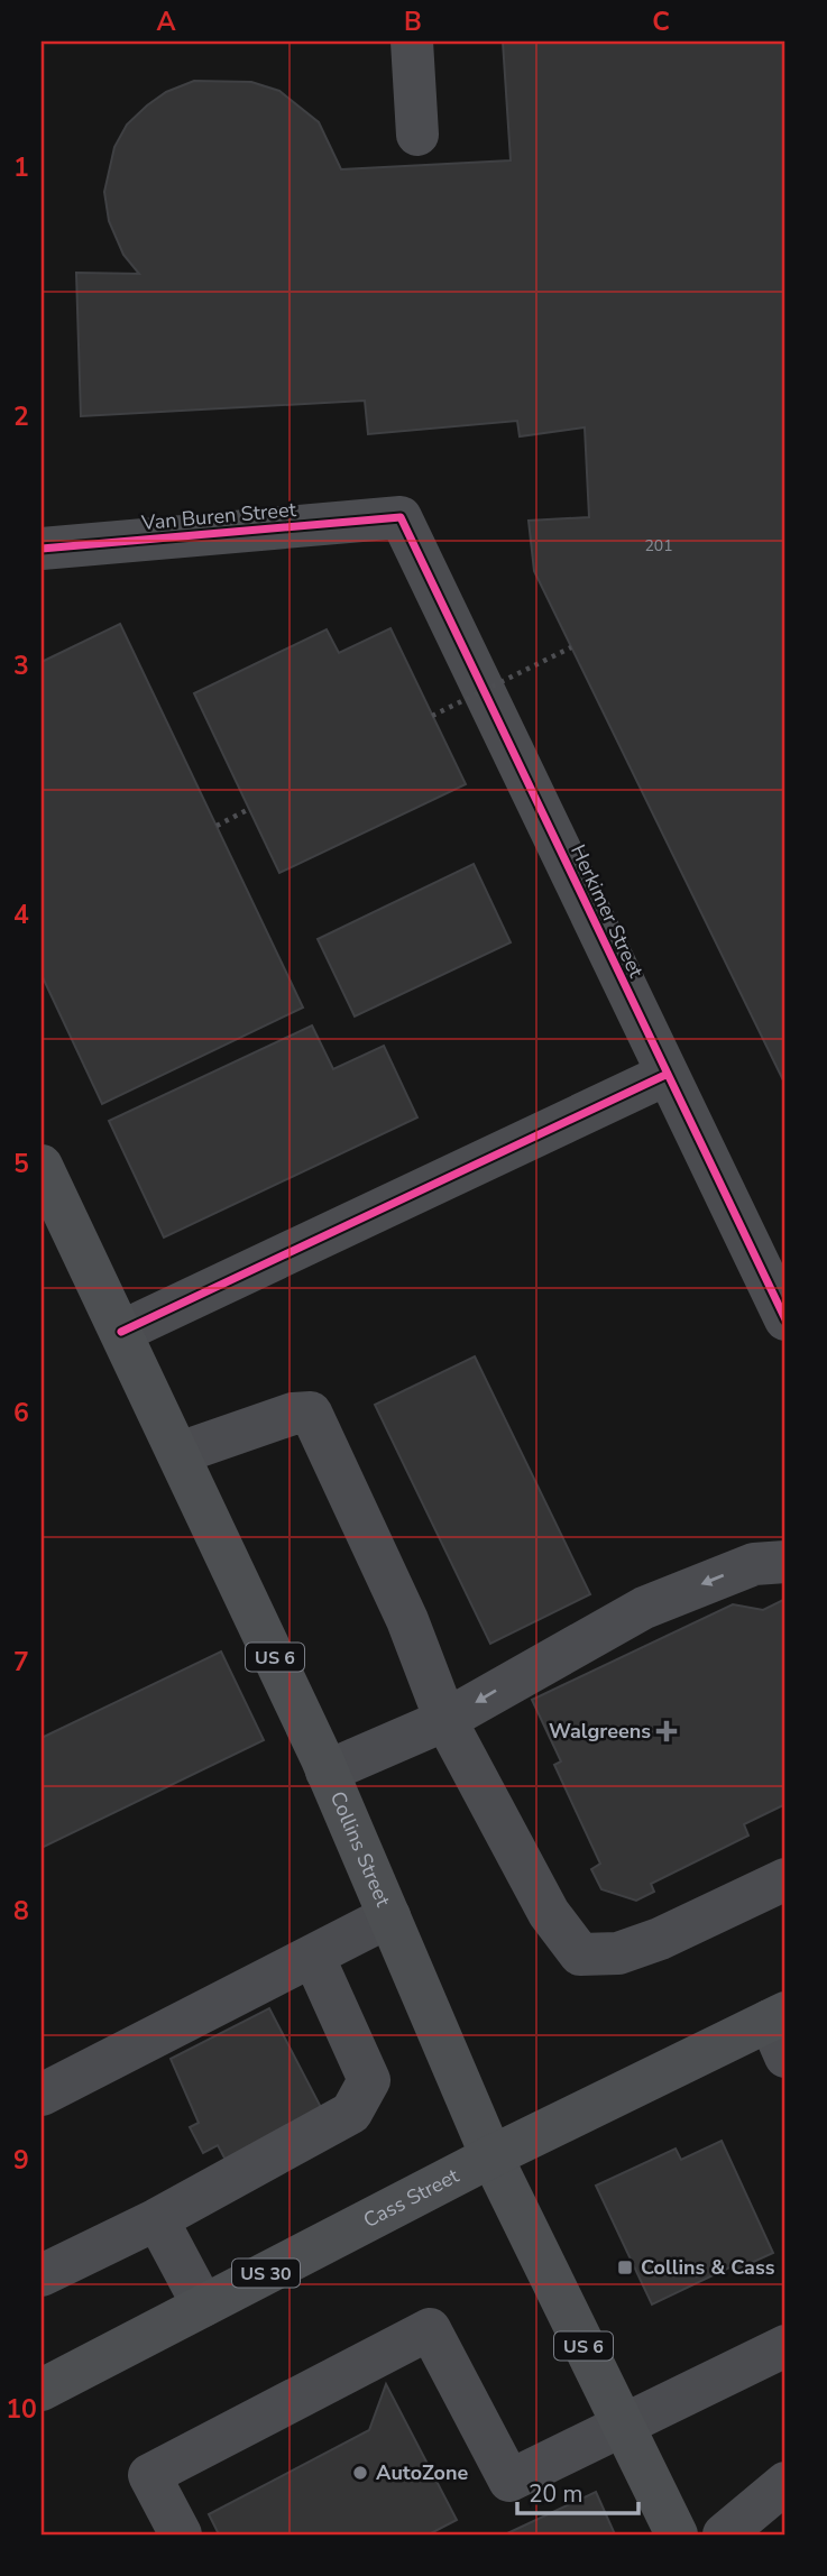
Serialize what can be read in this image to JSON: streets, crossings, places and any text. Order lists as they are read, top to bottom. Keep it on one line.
{"streets":{"main road":["US 6","Collins Street","Cass Street","US 30"],"street":["Van Buren Street","Herkimer Street"]},"crossings":[["Van Buren Street","Herkimer Street"],["Collins Street","Cass Street"]],"places":{"health":["Walgreens"],"transit":["Collins & Cass"],"other":["AutoZone"]},"house_numbers":["201"],"scale_bar":"20 m","grid":{"columns":["A","B","C"],"rows":["1","2","3","4","5","6","7","8","9","10"]}}
